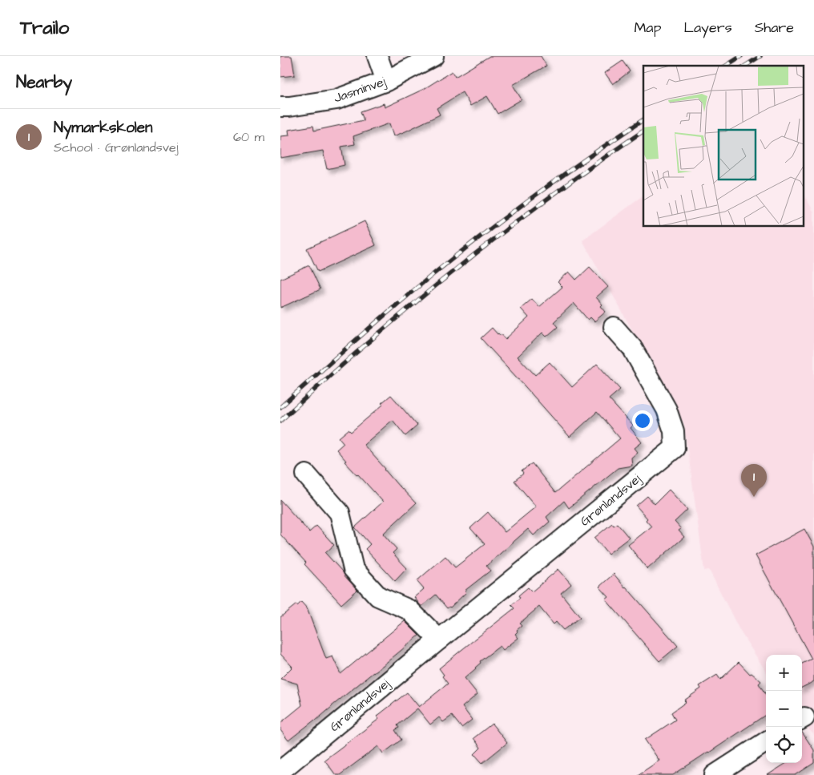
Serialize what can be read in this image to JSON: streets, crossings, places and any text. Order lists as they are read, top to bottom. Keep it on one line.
{"streets":{"street":["Jasminvej","Grønlandsvej"]},"page":{"header":"Trailo","nav":["Map","Layers","Share"],"heading":"Nearby","list":[{"mark":"1","name":"Nymarkskolen","note":"School · Grønlandsvej","value":"60 m"}],"pins":"1","map_buttons":["+","−"]}}
